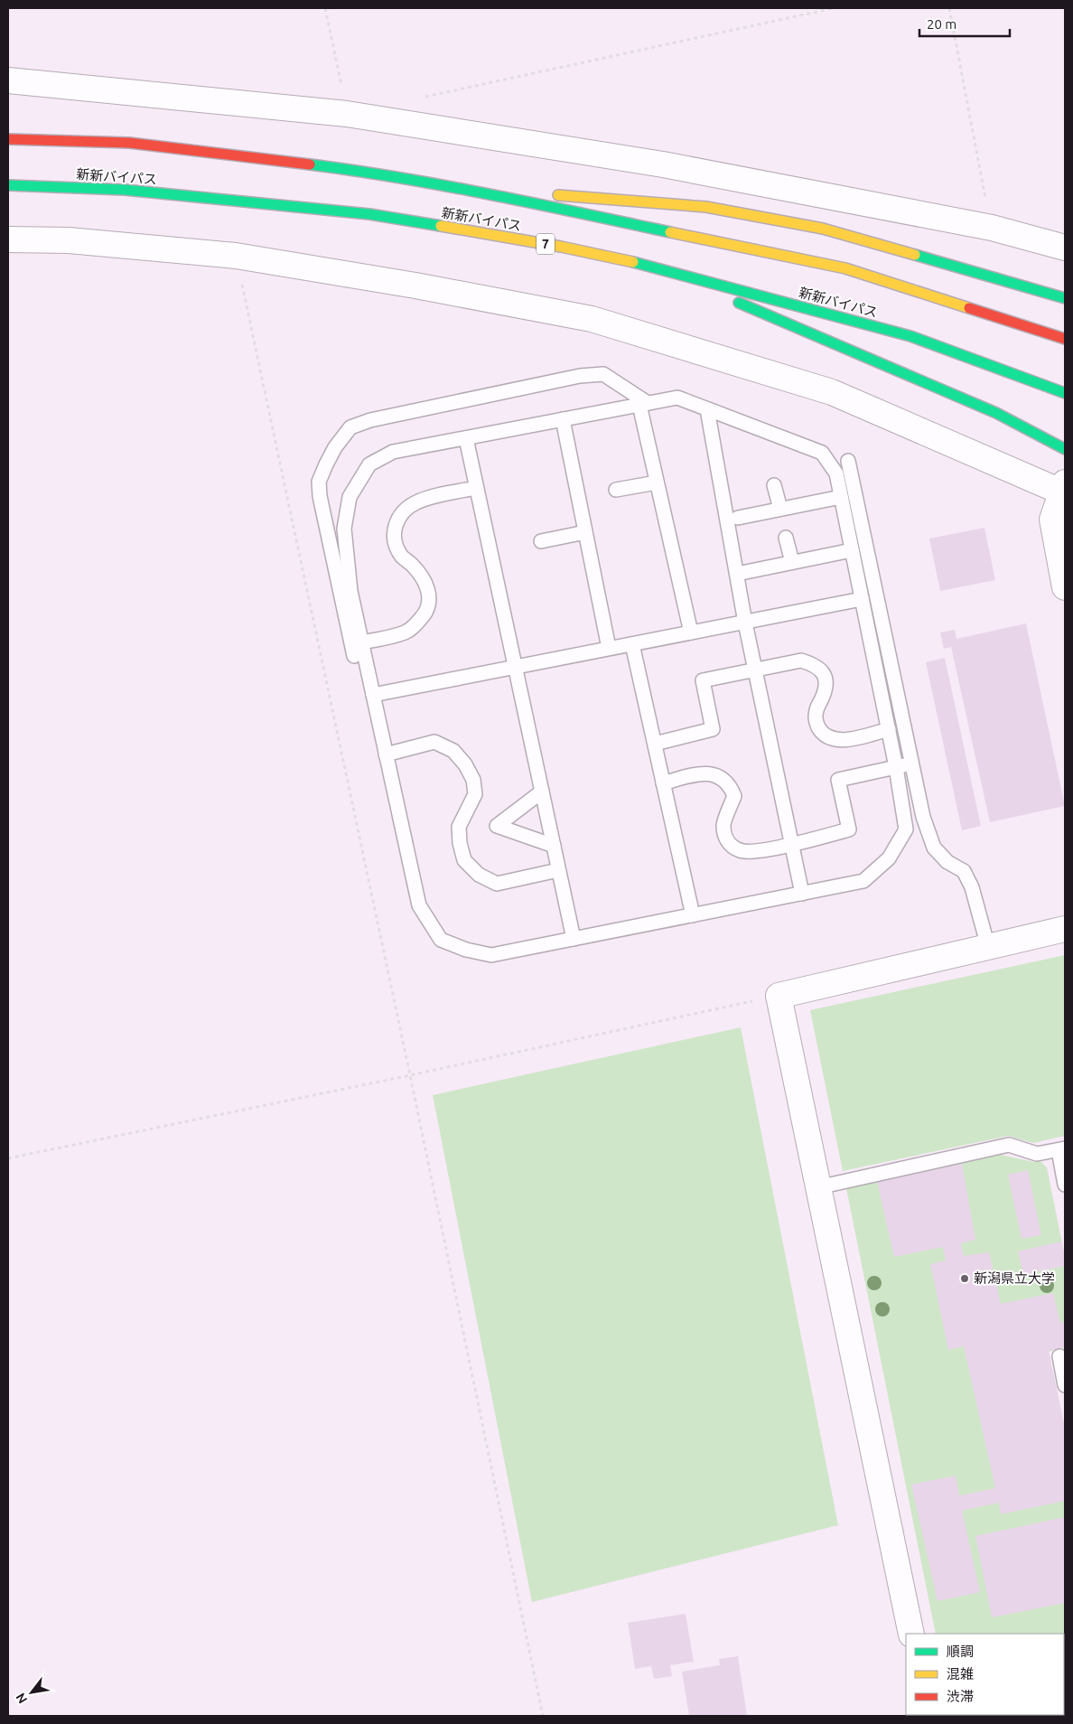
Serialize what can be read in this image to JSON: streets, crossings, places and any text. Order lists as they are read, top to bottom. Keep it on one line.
{"streets":{"highway":["新新バイパス","7"]},"places":["新潟県立大学"],"legend":["順調","混雑","渋滞"],"scale_bar":"20 m","north":"bottom left"}
